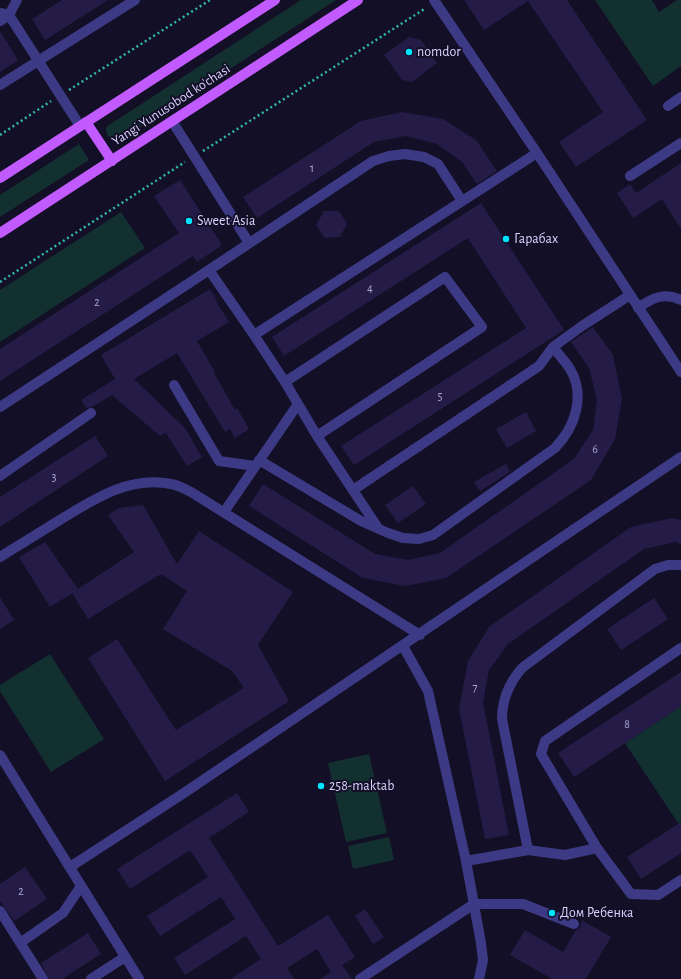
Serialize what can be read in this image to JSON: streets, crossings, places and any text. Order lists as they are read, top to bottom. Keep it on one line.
{"streets":{"main road":["Yangi Yunusobod ko'chasi"]},"places":["nomdor","Sweet Asia","Гарабах","258-maktab","Дом Ребенка"],"house_numbers":["1","4","2","5","6","3","7","8","2"]}
